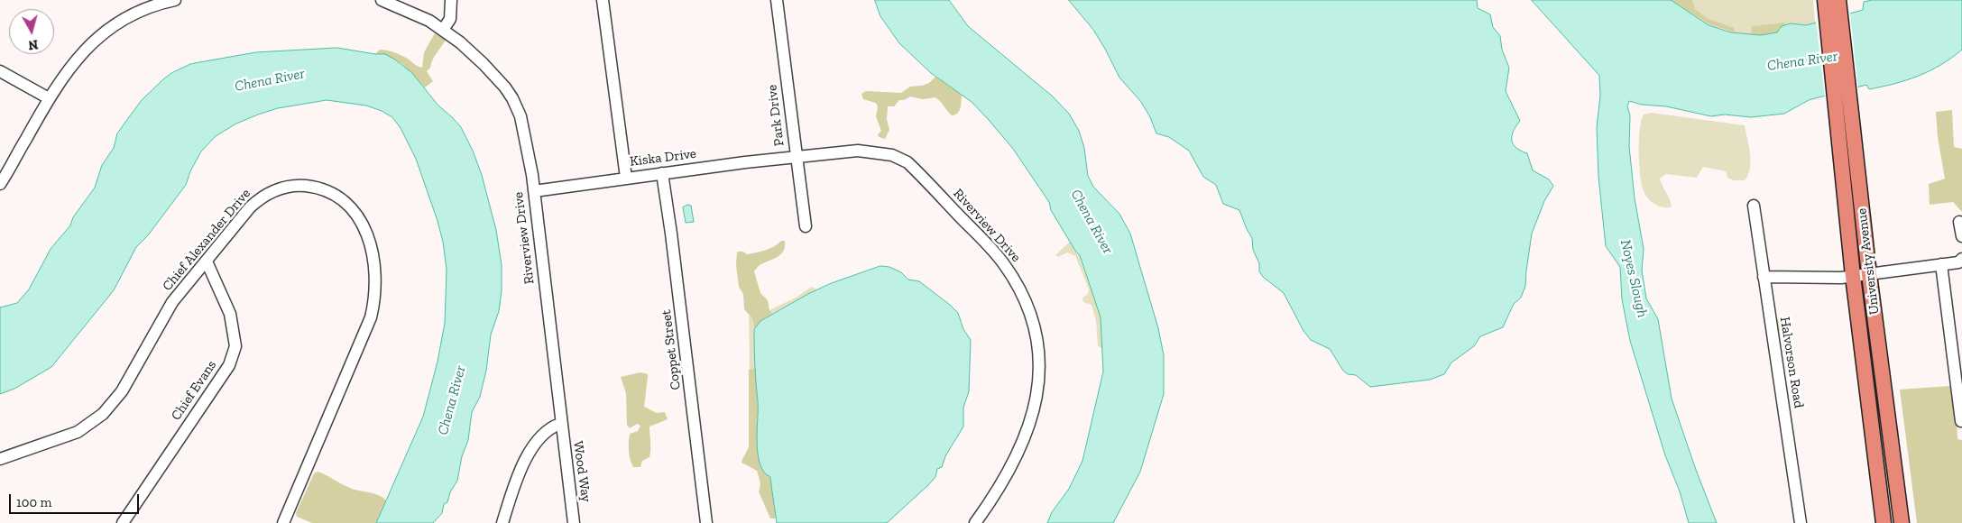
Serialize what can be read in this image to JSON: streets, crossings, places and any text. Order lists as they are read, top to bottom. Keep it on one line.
{"streets":{"main road":["University Avenue"],"street":["Park Drive","Kiska Drive","Riverview Drive","Chief Alexander Drive","Coppet Street","Halvorson Road","Chief Evans","Wood Way"]},"crossings":[["Park Drive","Kiska Drive"],["Park Drive","Riverview Drive"],["Kiska Drive","Riverview Drive"],["Kiska Drive","Coppet Street"],["Riverview Drive","Wood Way"],["Chief Alexander Drive","Chief Evans"]],"water":["Chena River","Noyes Slough"],"scale_bar":"100 m","north":"bottom"}
